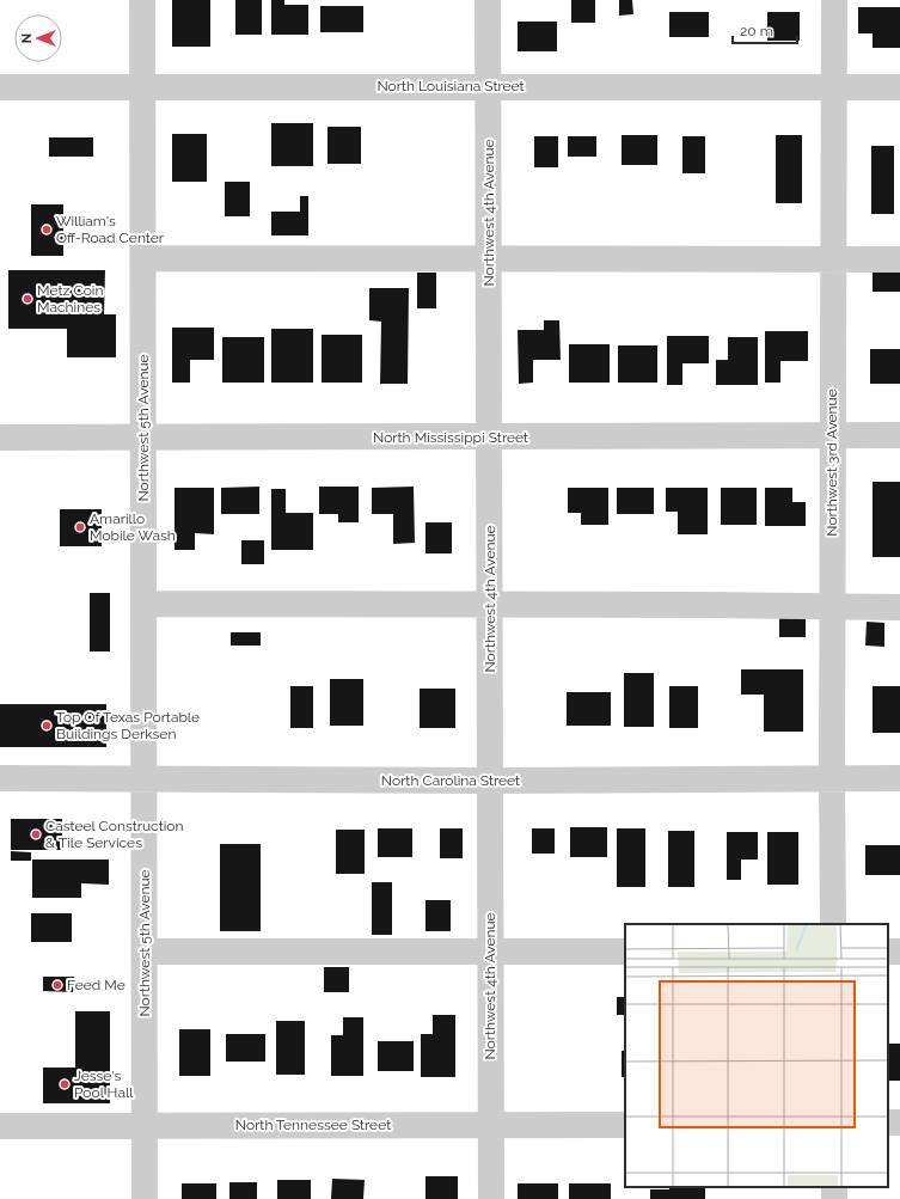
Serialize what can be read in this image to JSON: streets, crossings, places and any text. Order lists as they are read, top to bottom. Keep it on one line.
{"streets":{"street":["North Louisiana Street","Northwest 4th Avenue","Northwest 5th Avenue","North Mississippi Street","Northwest 3rd Avenue","North Carolina Street","North Tennessee Street"]},"crossings":[["North Louisiana Street","Northwest 4th Avenue"],["North Louisiana Street","Northwest 5th Avenue"],["North Louisiana Street","Northwest 3rd Avenue"],["Northwest 4th Avenue","North Mississippi Street"],["Northwest 4th Avenue","North Carolina Street"],["Northwest 4th Avenue","North Tennessee Street"],["Northwest 5th Avenue","North Mississippi Street"],["Northwest 5th Avenue","North Carolina Street"],["Northwest 5th Avenue","North Tennessee Street"],["North Mississippi Street","Northwest 3rd Avenue"],["Northwest 3rd Avenue","North Carolina Street"]],"places":["William's Off-Road Center","Metz Coin Machines","Amarillo Mobile Wash","Top Of Texas Portable Buildings Derksen","Casteel Construction & Tile Services","Feed Me","Jesse's Pool Hall"],"scale_bar":"20 m","north":"left"}
